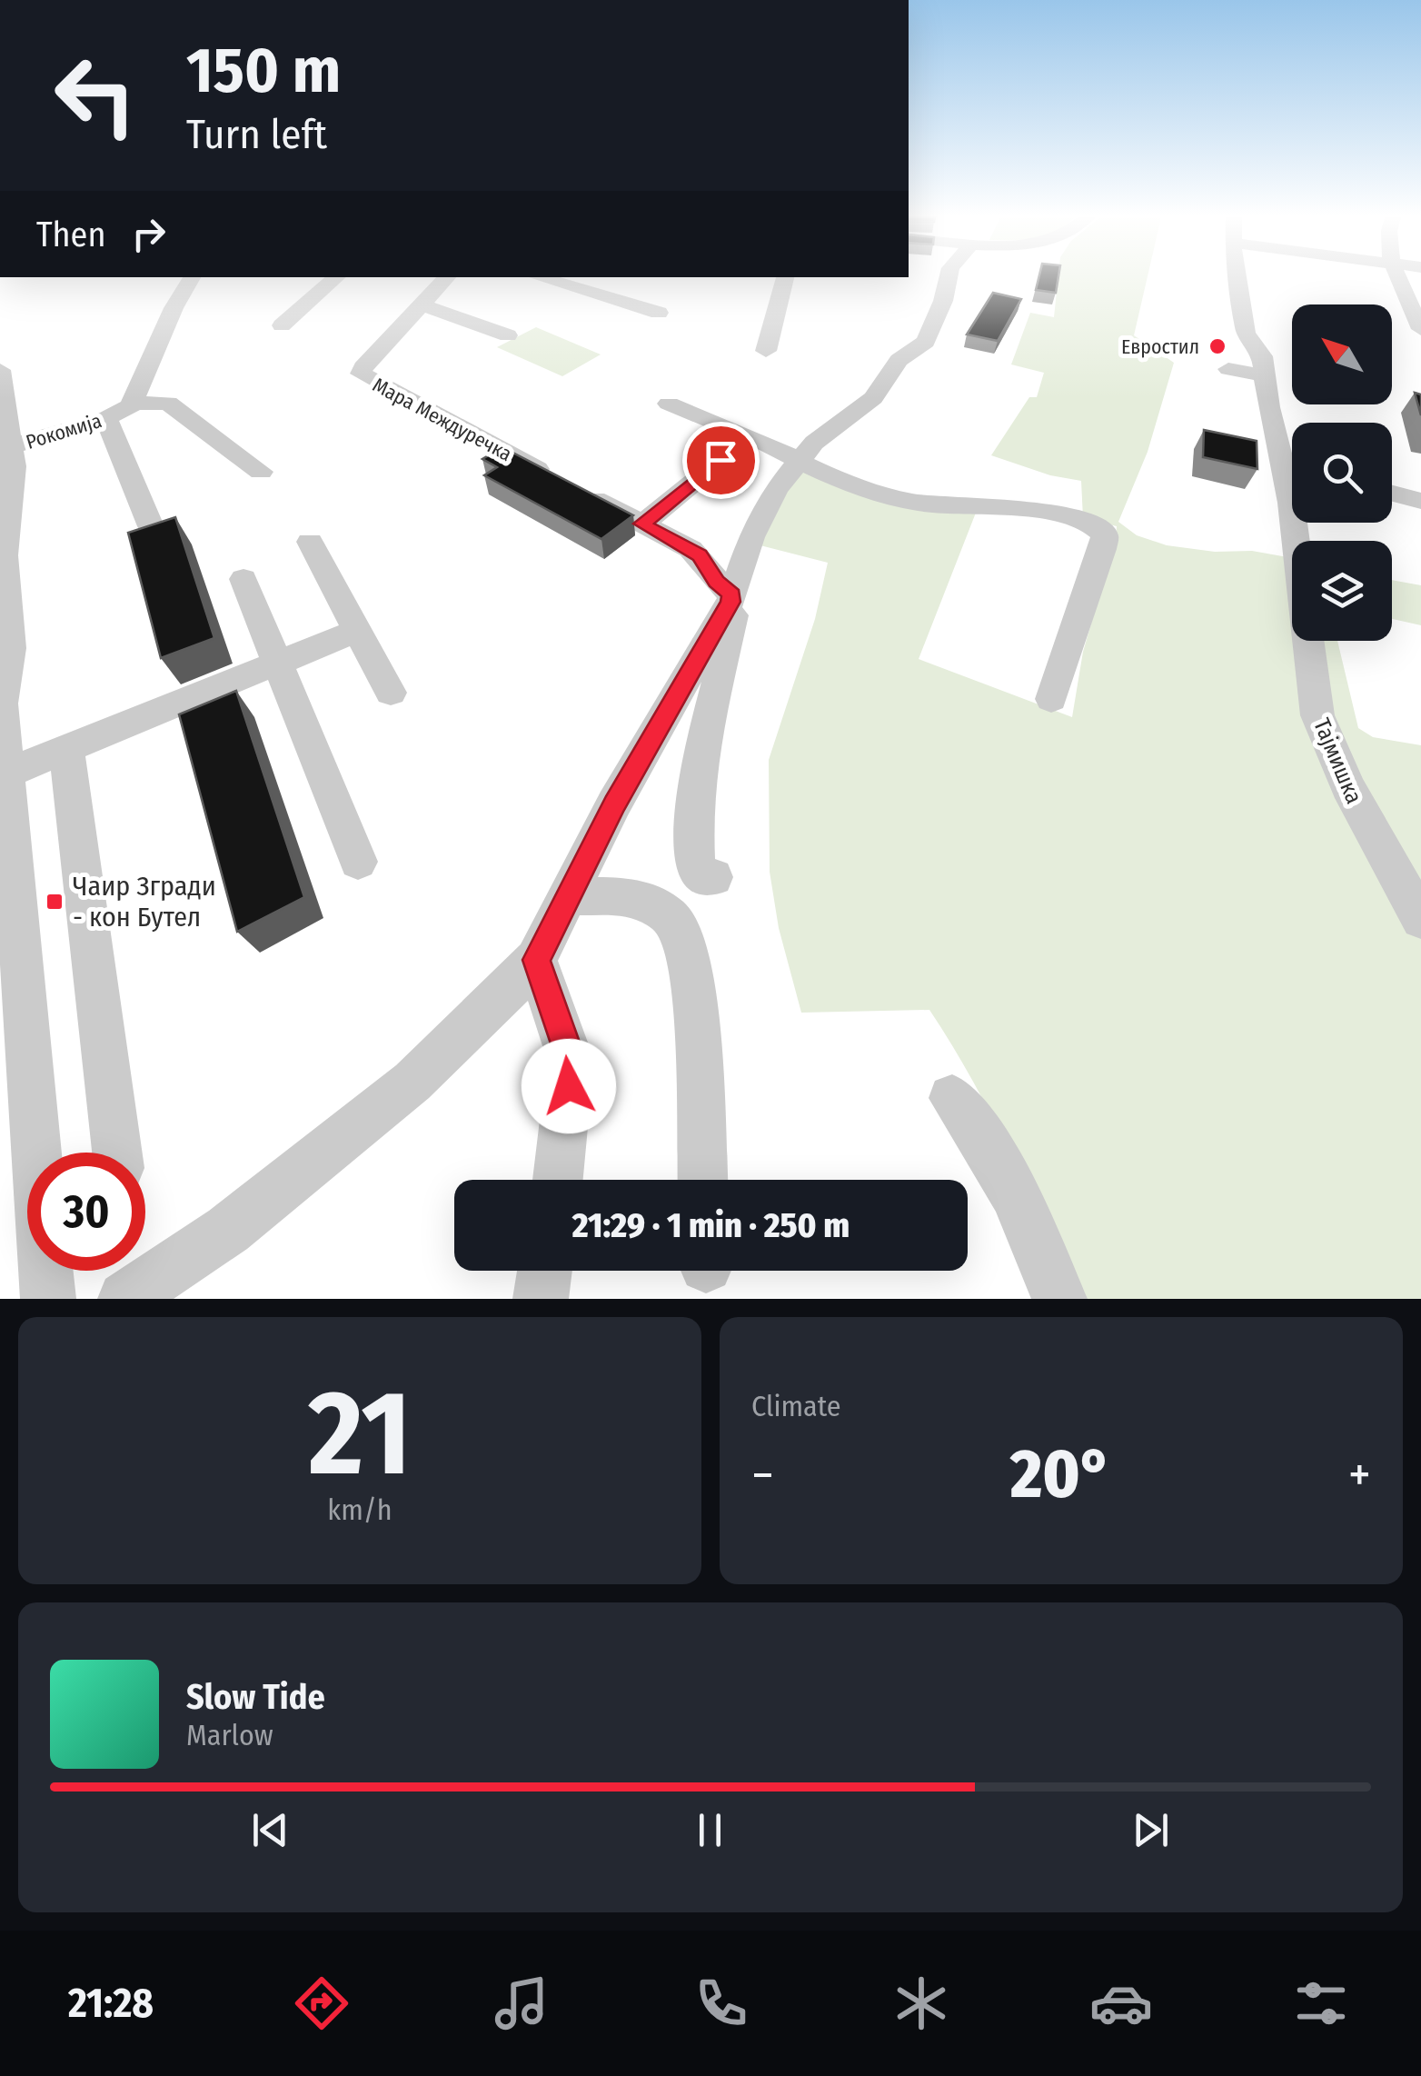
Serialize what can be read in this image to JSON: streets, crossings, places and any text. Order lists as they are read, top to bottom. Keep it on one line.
{"streets":{"street":["Мара Междуречка","Рокомија","Тајмишка"]},"places":{"other":["Евростил"],"transit":["Чаир Згради - кон Бутел"]},"north":"top left","page":{"turn":["150 m","Turn left"],"then":"Then","limit":"30","trip":"21:29 · 1 min · 250 m","tile":[["21","km/h"],"Climate"],"heat":["−","20°","+"],"song":["Slow Tide","Marlow"],"tabs":"21:28"}}
